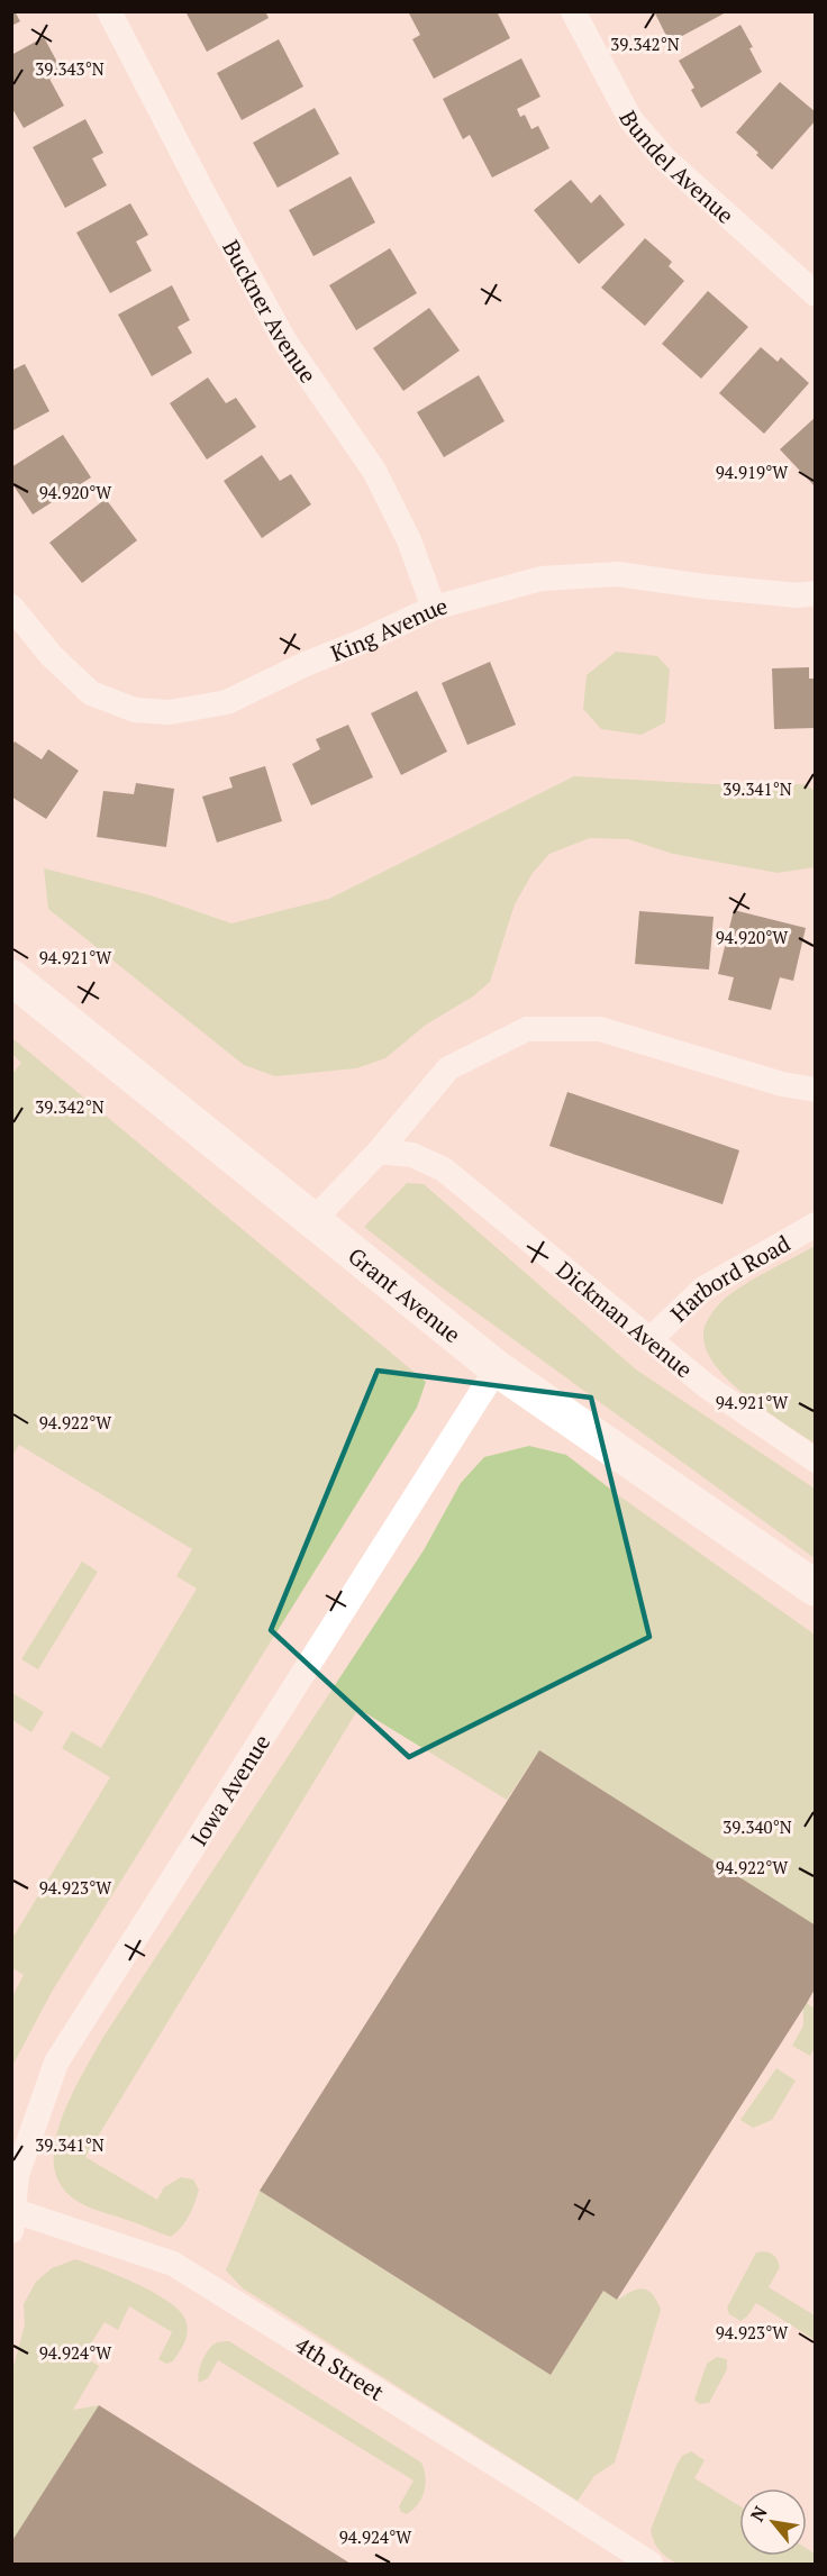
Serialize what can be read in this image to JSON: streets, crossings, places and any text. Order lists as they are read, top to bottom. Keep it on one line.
{"streets":{"main road":["Grant Avenue"],"street":["Bundel Avenue","Buckner Avenue","King Avenue","Harbord Road","Dickman Avenue","Iowa Avenue","4th Street"]},"crossings":[["Buckner Avenue","King Avenue"],["Harbord Road","Dickman Avenue"],["Grant Avenue","Iowa Avenue"],["Iowa Avenue","4th Street"]],"north":"top left","coordinates":["39.342°N","39.343°N","94.919°W","94.920°W","39.341°N","94.921°W","94.922°W","39.340°N","94.923°W","94.924°W"]}
